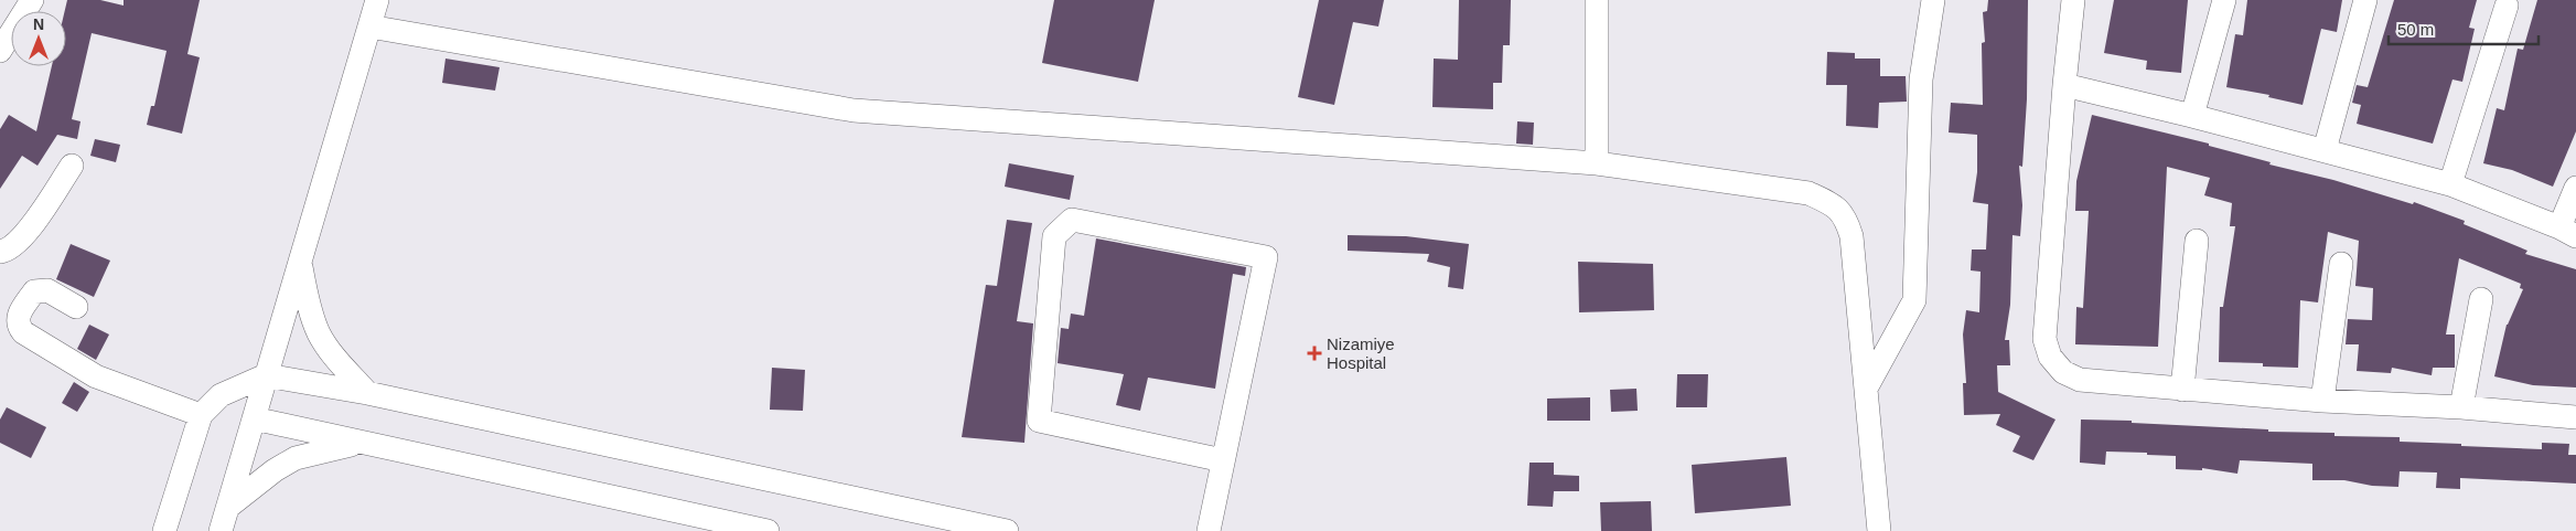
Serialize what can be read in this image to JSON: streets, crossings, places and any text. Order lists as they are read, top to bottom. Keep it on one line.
{"places":{"health":["Nizamiye Hospital"]},"scale_bar":"50 m","north":"top"}
